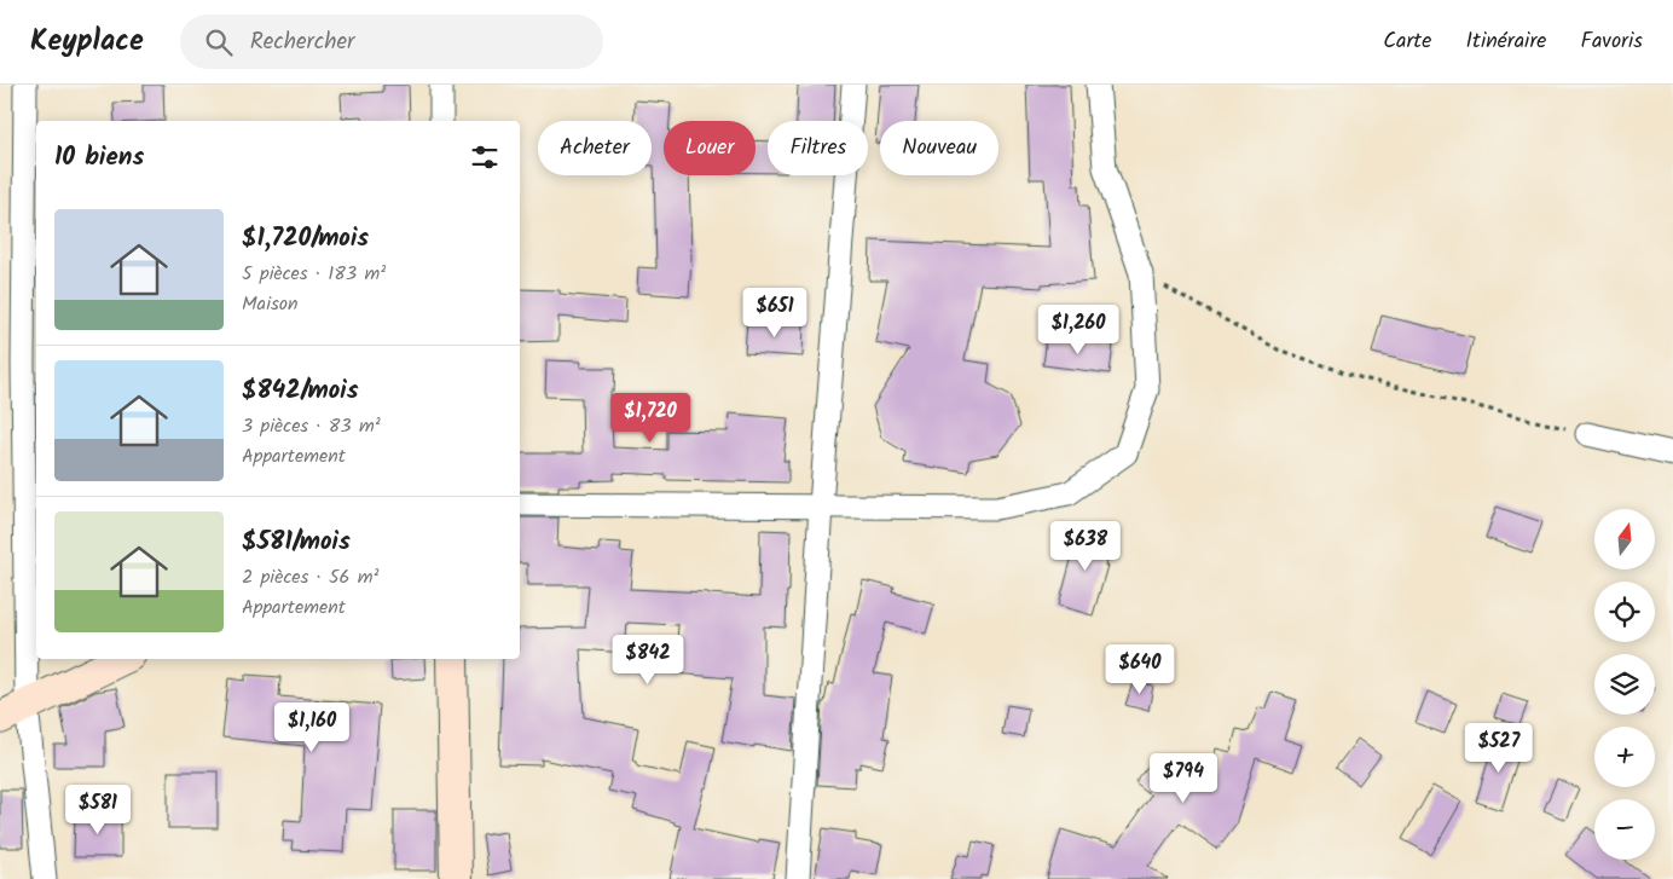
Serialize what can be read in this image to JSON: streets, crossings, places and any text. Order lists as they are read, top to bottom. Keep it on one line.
{"north":"top","page":{"header":"Keyplace","search":"Rechercher","nav":["Carte","Itinéraire","Favoris"],"chip":["Acheter","Louer","Filtres","Nouveau"],"heading":"10 biens","list":[{"name":"$1,720/mois","note":"5 pièces · 183 m² · Maison"},{"name":"$842/mois","note":"3 pièces · 83 m² · Appartement"},{"name":"$581/mois","note":"2 pièces · 56 m² · Appartement"}],"price":["$651","$1,260","$1,720","$638","$842","$640","$1,160","$527","$794","$581"],"map_buttons":["+","−"]}}
